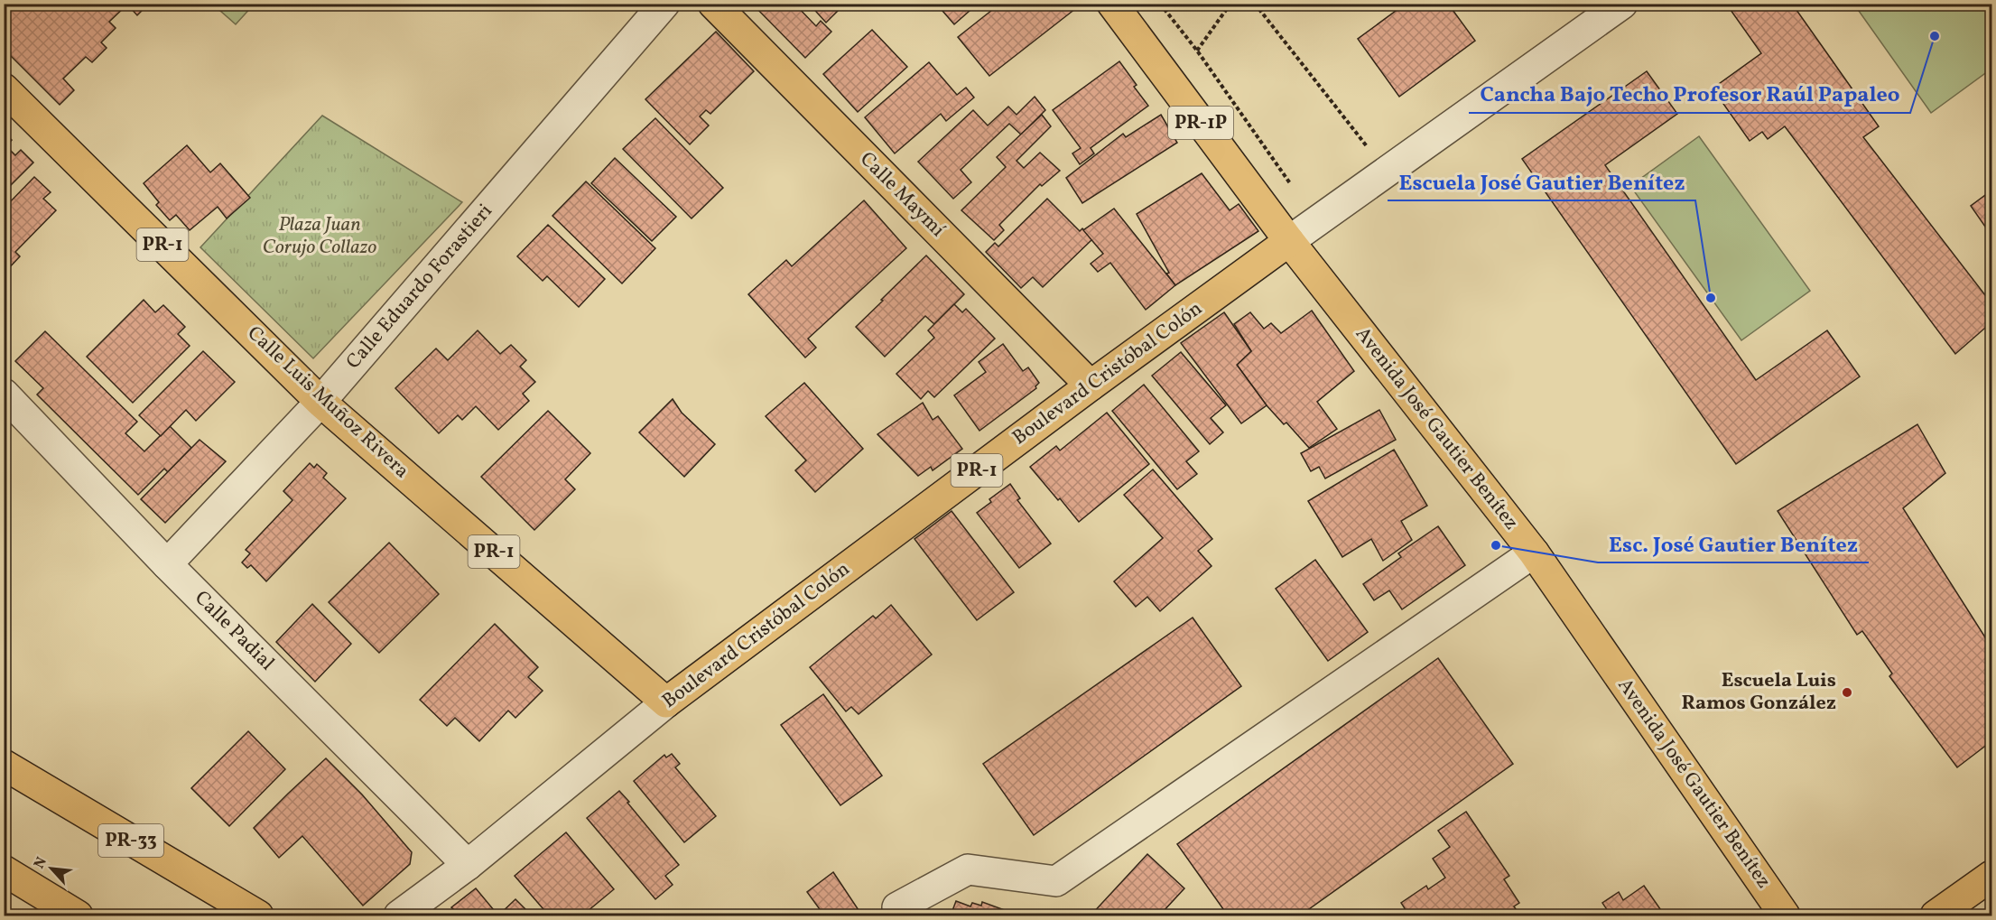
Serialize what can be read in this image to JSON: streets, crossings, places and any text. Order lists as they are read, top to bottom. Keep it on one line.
{"streets":{"main road":["PR-1P","Calle Maymí","PR-1","Boulevard Cristóbal Colón","Calle Luis Muñoz Rivera","Avenida José Gautier Benítez","PR-33"],"street":["Calle Eduardo Forastieri","Calle Padial"]},"crossings":[["Calle Maymí","Boulevard Cristóbal Colón"],["Calle Eduardo Forastieri","Calle Luis Muñoz Rivera"],["Calle Eduardo Forastieri","Calle Padial"],["Boulevard Cristóbal Colón","Calle Luis Muñoz Rivera"],["Boulevard Cristóbal Colón","Avenida José Gautier Benítez"],["Boulevard Cristóbal Colón","Calle Padial"]],"parks":["Plaza Juan Corujo Collazo"],"places":["Cancha Bajo Techo Profesor Raúl Papaleo","Escuela José Gautier Benítez","Esc. José Gautier Benítez","Escuela Luis Ramos González"],"north":"top left"}
